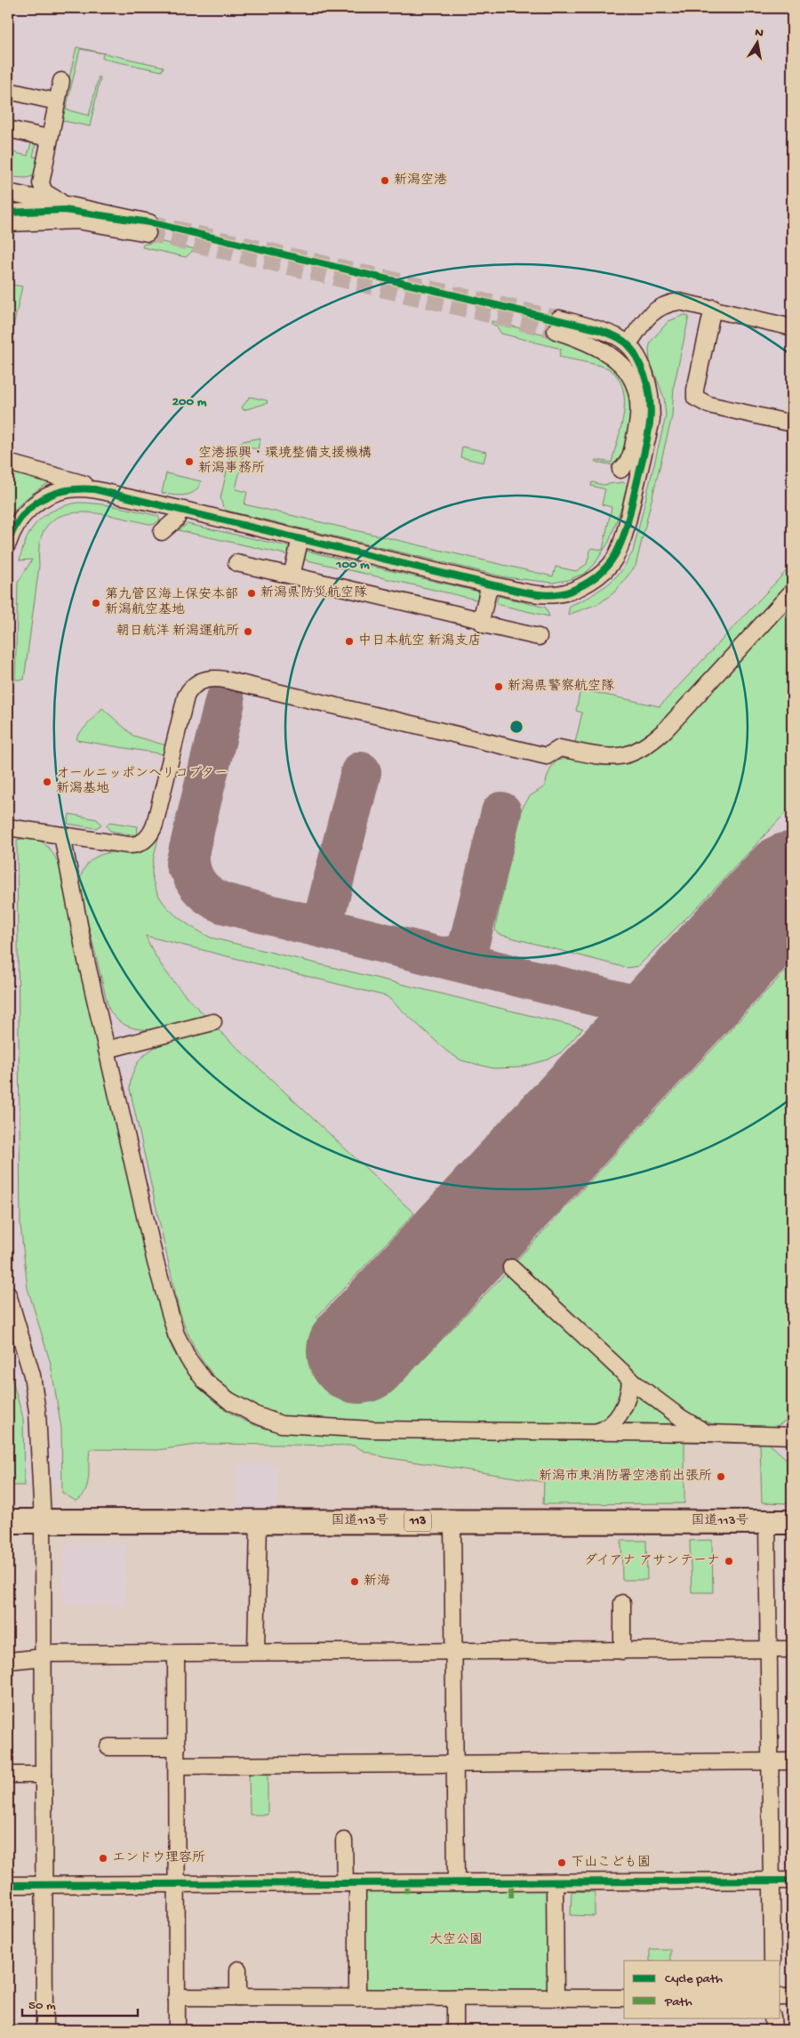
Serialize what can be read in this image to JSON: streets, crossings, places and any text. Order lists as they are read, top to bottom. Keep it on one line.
{"streets":{"highway":["国道113号","113"]},"parks":["大空公園"],"places":["新潟空港","空港振興・環境整備支援機構 新潟事務所","新潟県防災航空隊","第九管区海上保安本部 新潟航空基地","朝日航洋 新潟運航所","中日本航空 新潟支店","新潟県警察航空隊","オールニッポンヘリコプター 新潟基地","新潟市東消防署空港前出張所","ダイアナ アサンテーナ","新海","エンドウ理容所","下山こども園"],"legend":["Cycle path","Path"],"scale_bar":"50 m","north":"top","rings":["200 m","100 m"]}
